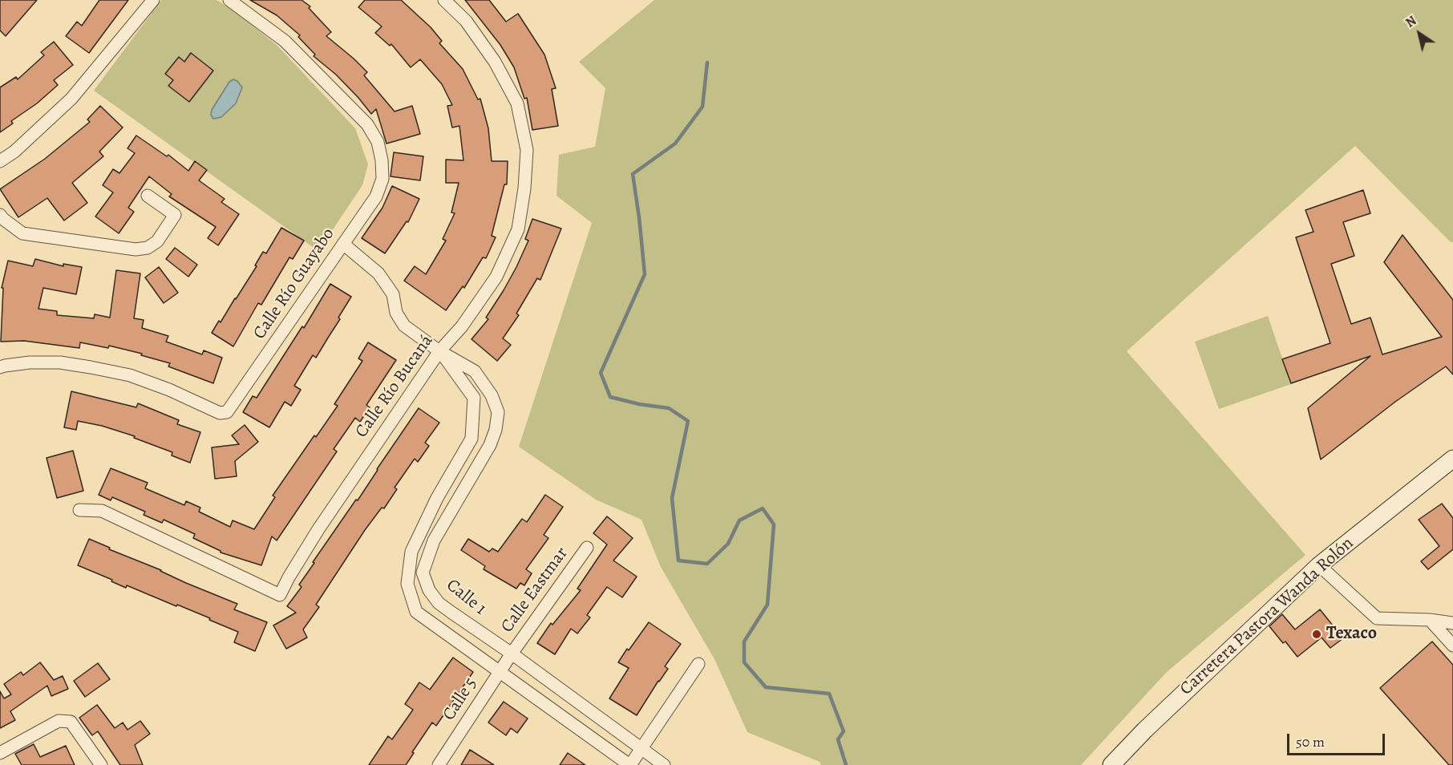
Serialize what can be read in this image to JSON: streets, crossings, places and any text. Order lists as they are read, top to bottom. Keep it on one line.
{"streets":{"street":["Calle Río Guayabo","Calle Río Bucaná","Calle Eastmar","Calle 1","Carretera Pastora Wanda Rolón","Calle 5"]},"crossings":[["Calle Río Guayabo","Calle 1"],["Calle Río Bucaná","Calle 1"],["Calle Eastmar","Calle 1"],["Calle Eastmar","Calle 5"],["Calle 1","Calle 5"]],"places":["Texaco"],"scale_bar":"50 m","north":"top left"}
